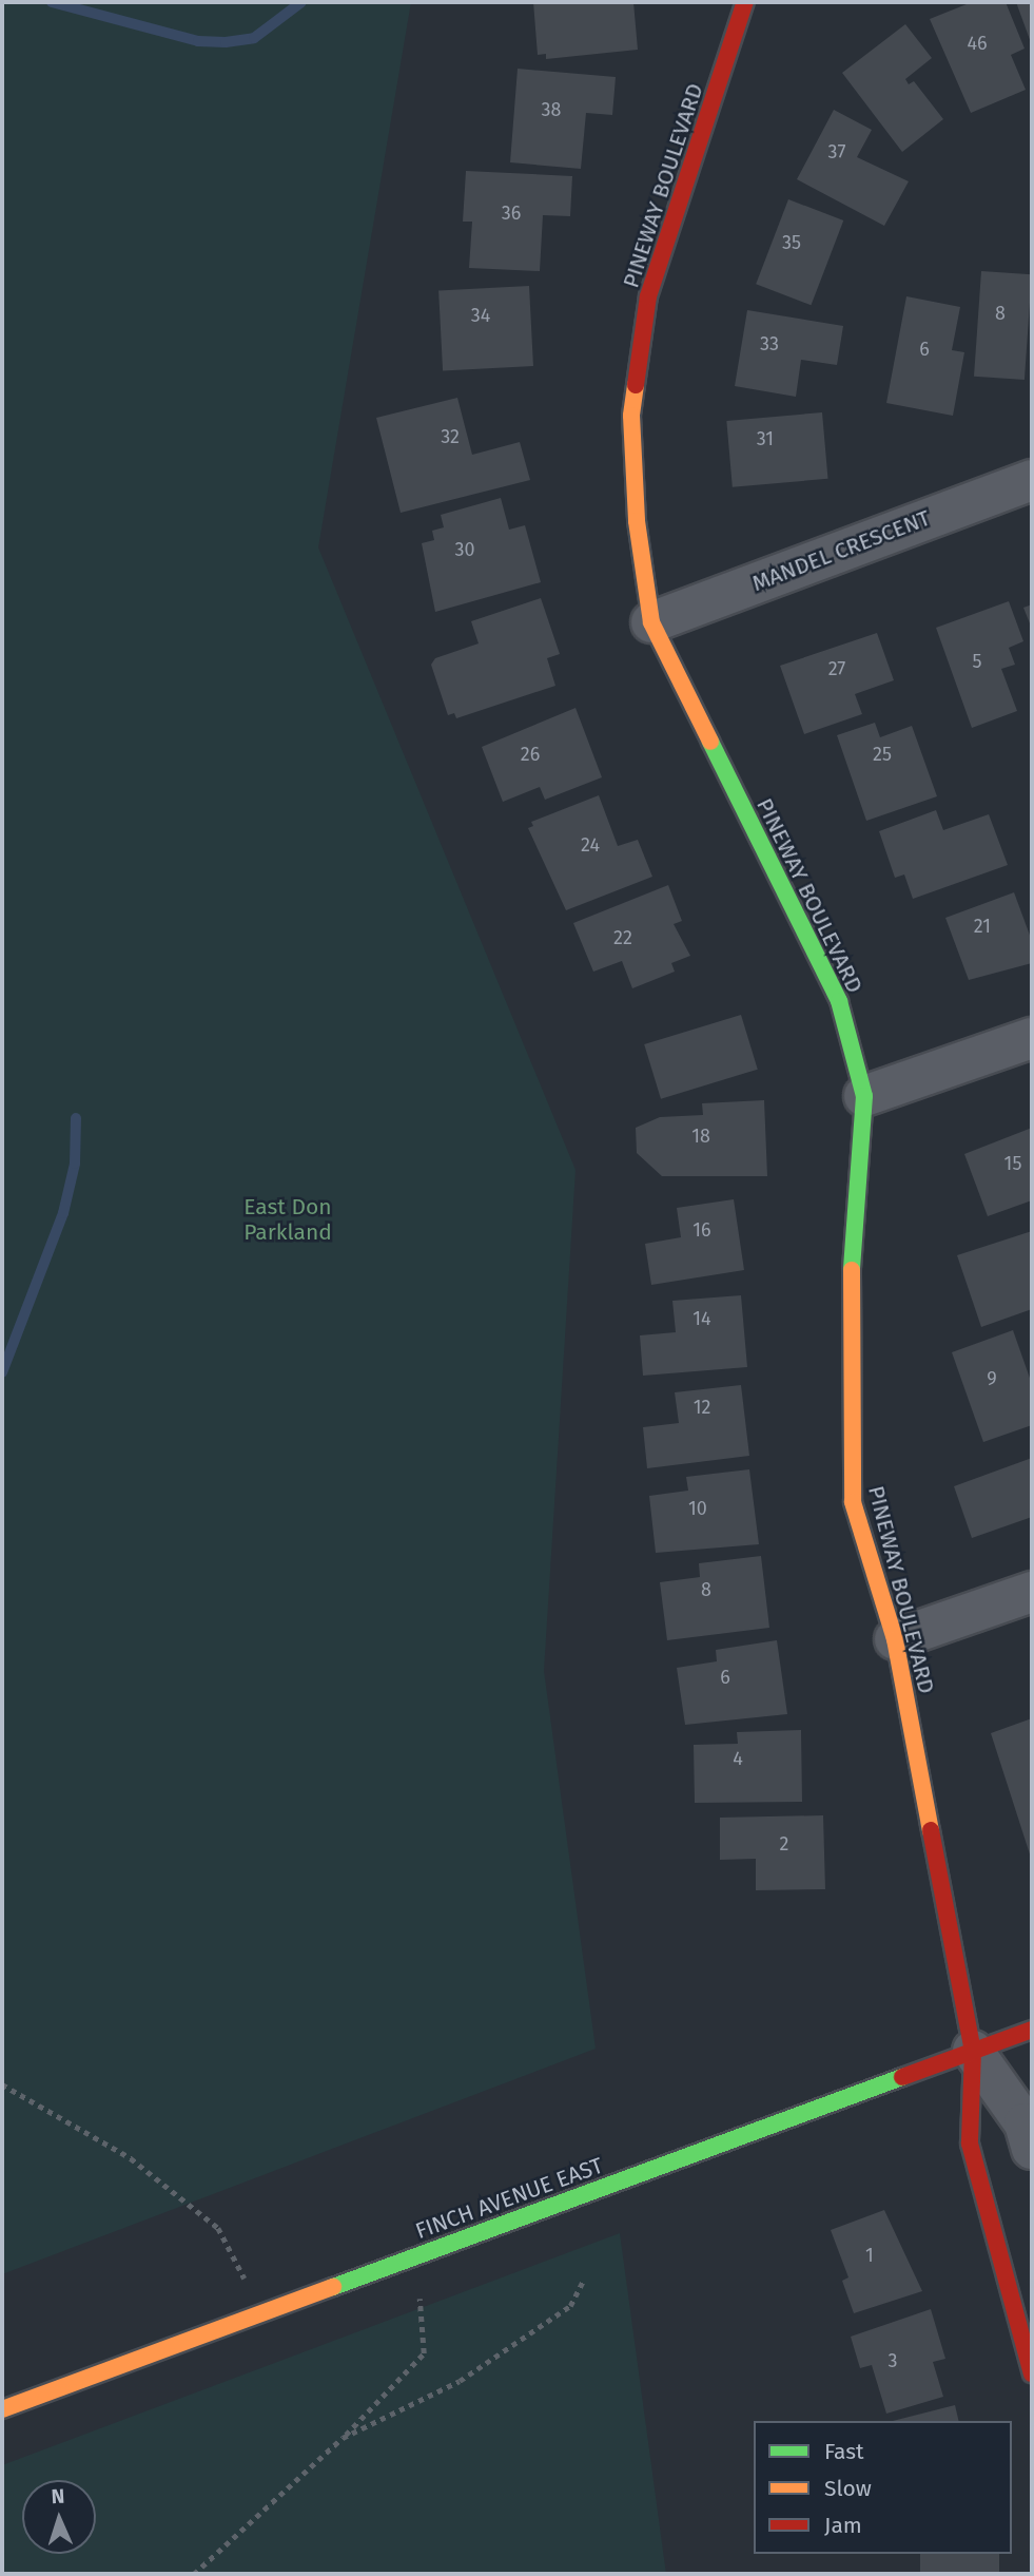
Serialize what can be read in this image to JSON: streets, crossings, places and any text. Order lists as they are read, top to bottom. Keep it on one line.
{"streets":{"street":["PINEWAY BOULEVARD","MANDEL CRESCENT","FINCH AVENUE EAST"]},"crossings":[["PINEWAY BOULEVARD","MANDEL CRESCENT"],["PINEWAY BOULEVARD","FINCH AVENUE EAST"]],"parks":["East Don Parkland"],"house_numbers":["46","38","37","36","35","8","34","33","6","32","31","30","5","27","26","25","24","21","22","18","15","16","14","9","12","10","8","6","4","2","1","3"],"legend":["Fast","Slow","Jam"],"north":"top"}
